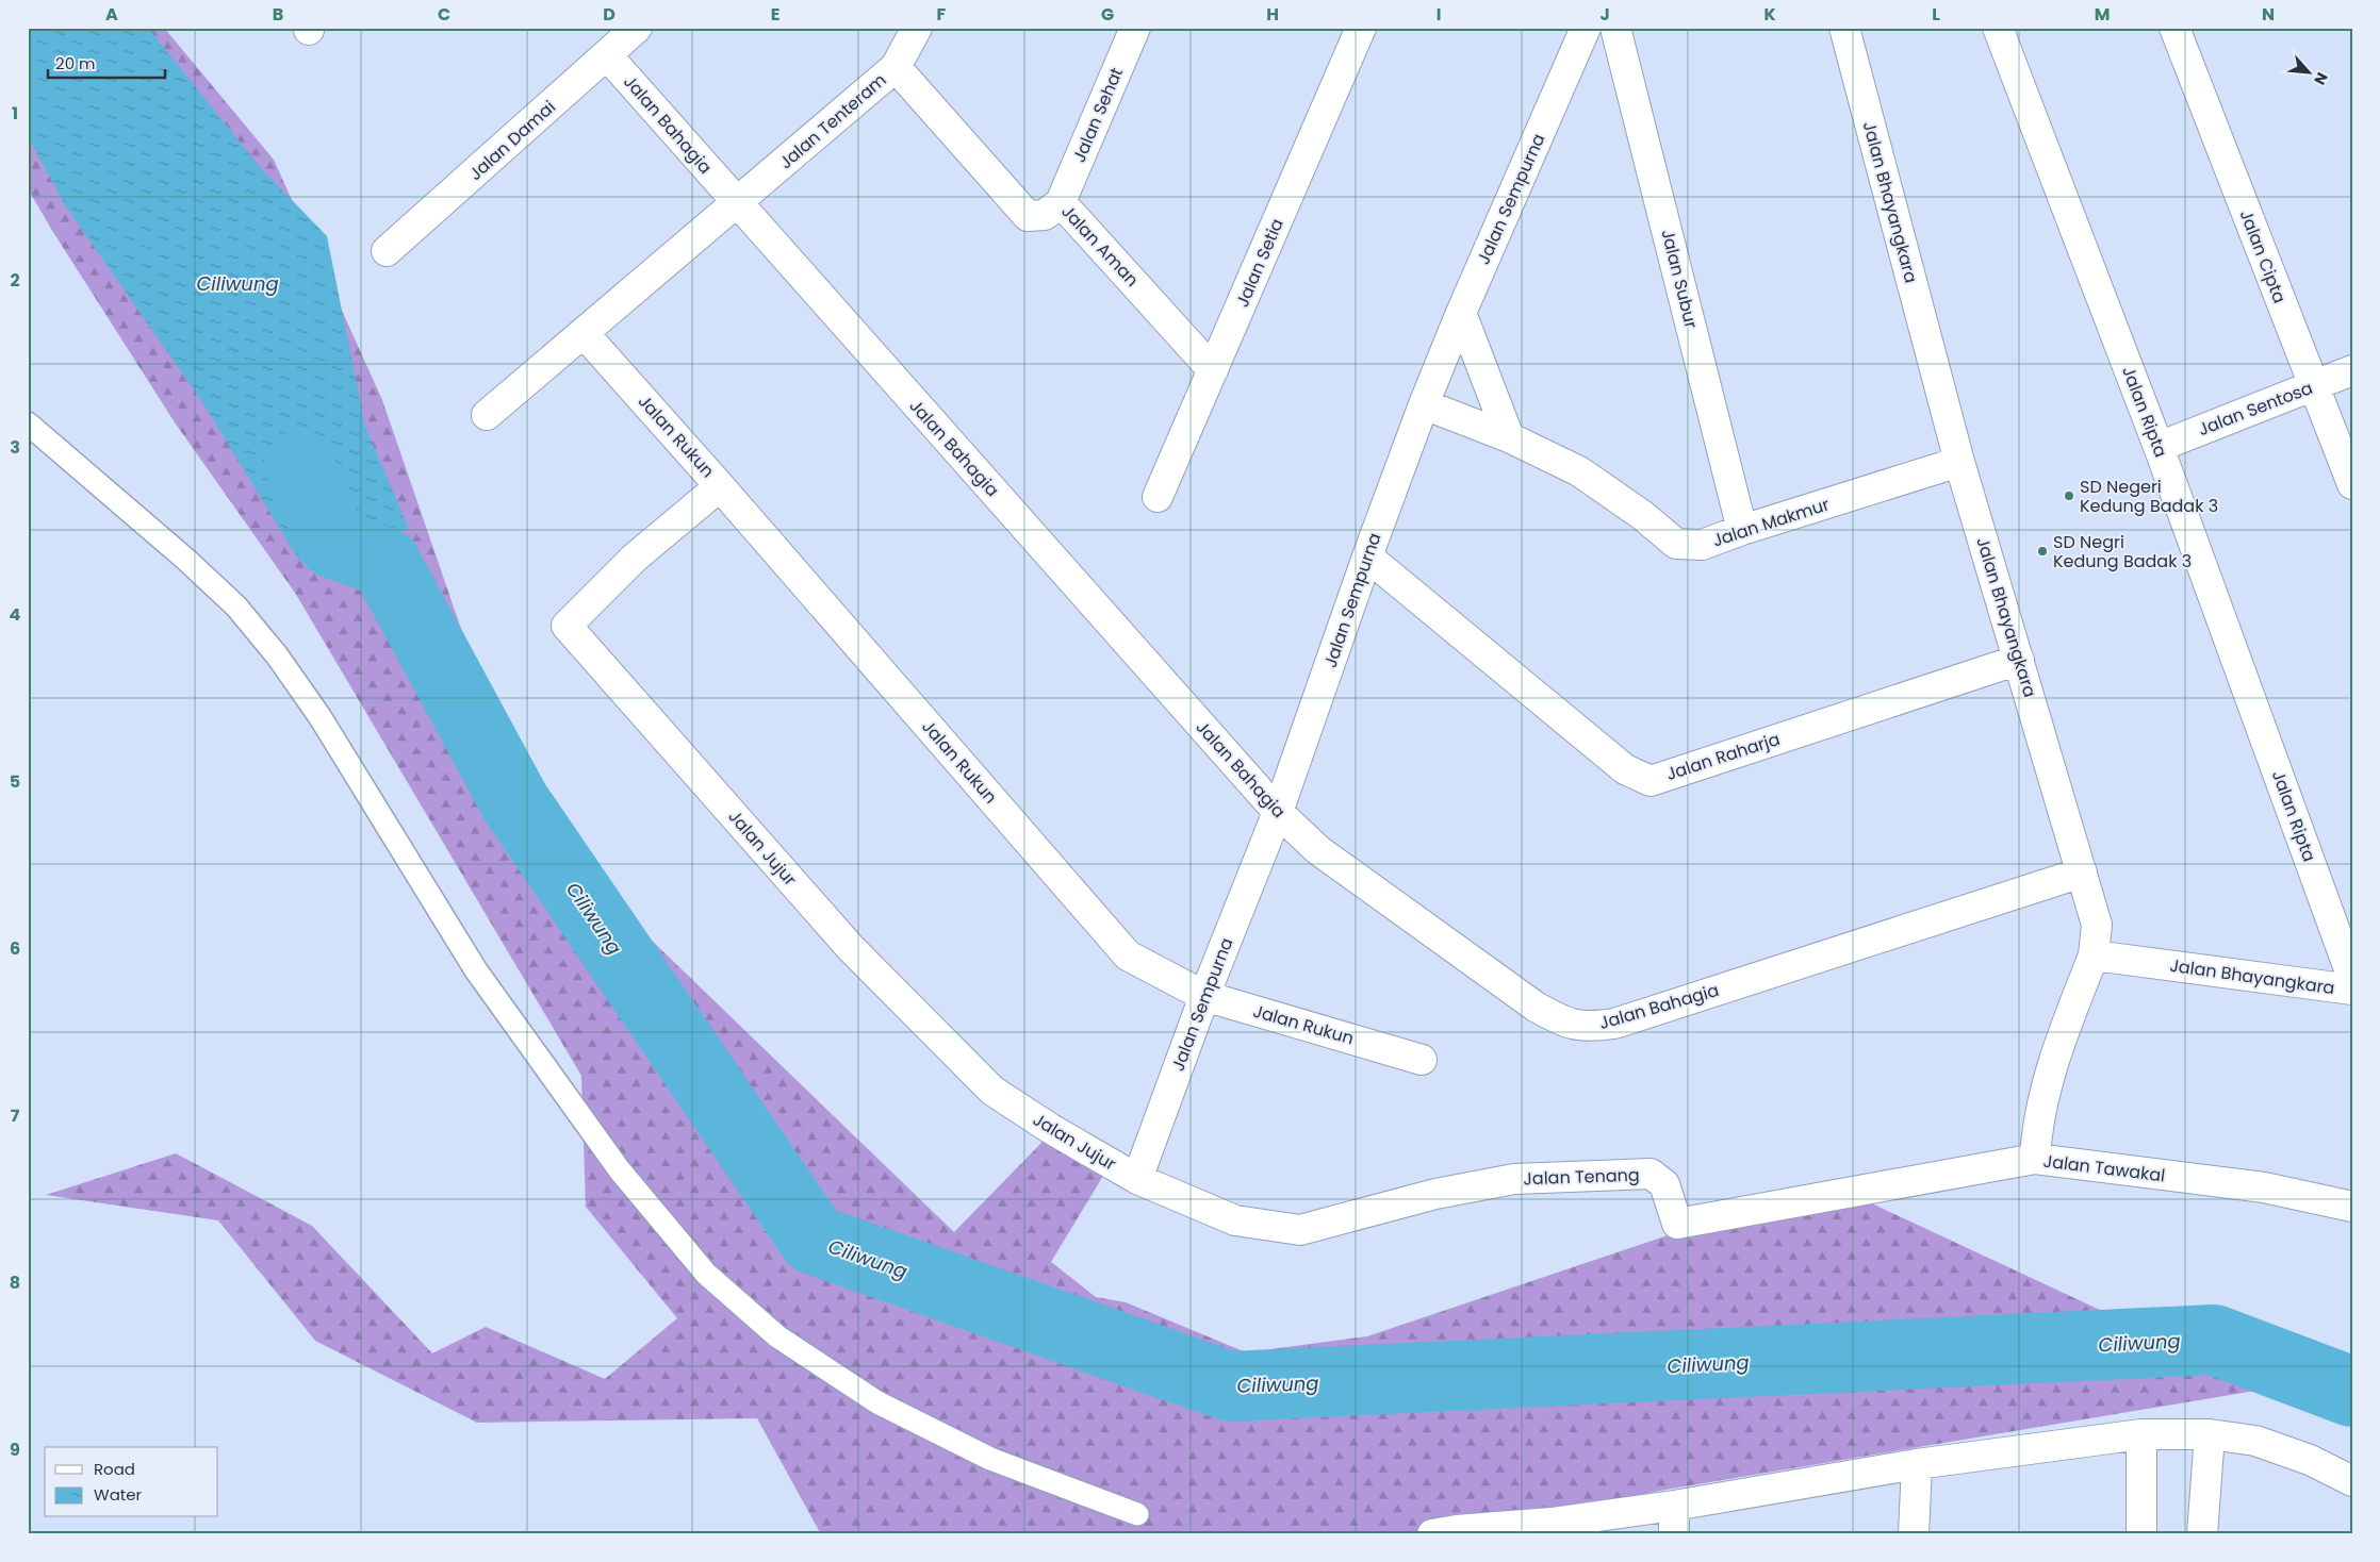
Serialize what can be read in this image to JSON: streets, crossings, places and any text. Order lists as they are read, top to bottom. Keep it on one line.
{"streets":{"street":["Jalan Sehat","Jalan Tenteram","Jalan Bahagia","Jalan Damai","Jalan Sempurna","Jalan Bhayangkara","Jalan Aman","Jalan Cipta","Jalan Setia","Jalan Subur","Jalan Sentosa","Jalan Ripta","Jalan Rukun","Jalan Makmur","Jalan Raharja","Jalan Jujur","Jalan Tawakal","Jalan Tenang"]},"crossings":[["Jalan Sehat","Jalan Aman"],["Jalan Tenteram","Jalan Bahagia"],["Jalan Tenteram","Jalan Aman"],["Jalan Tenteram","Jalan Rukun"],["Jalan Bahagia","Jalan Damai"],["Jalan Bahagia","Jalan Sempurna"],["Jalan Bahagia","Jalan Bhayangkara"],["Jalan Sempurna","Jalan Rukun"],["Jalan Sempurna","Jalan Makmur"],["Jalan Sempurna","Jalan Raharja"],["Jalan Sempurna","Jalan Jujur"],["Jalan Sempurna","Jalan Tenang"],["Jalan Bhayangkara","Jalan Makmur"],["Jalan Bhayangkara","Jalan Raharja"],["Jalan Bhayangkara","Jalan Tawakal"],["Jalan Aman","Jalan Setia"],["Jalan Cipta","Jalan Sentosa"],["Jalan Subur","Jalan Makmur"],["Jalan Sentosa","Jalan Ripta"],["Jalan Rukun","Jalan Jujur"],["Jalan Jujur","Jalan Tenang"],["Jalan Tawakal","Jalan Tenang"]],"water":["Ciliwung"],"places":["SD Negeri Kedung Badak 3","SD Negri Kedung Badak 3"],"legend":["Road","Water"],"scale_bar":"20 m","north":"bottom right","grid":{"columns":["A","B","C","D","E","F","G","H","I","J","K","L","M","N"],"rows":["1","2","3","4","5","6","7","8","9"]}}
